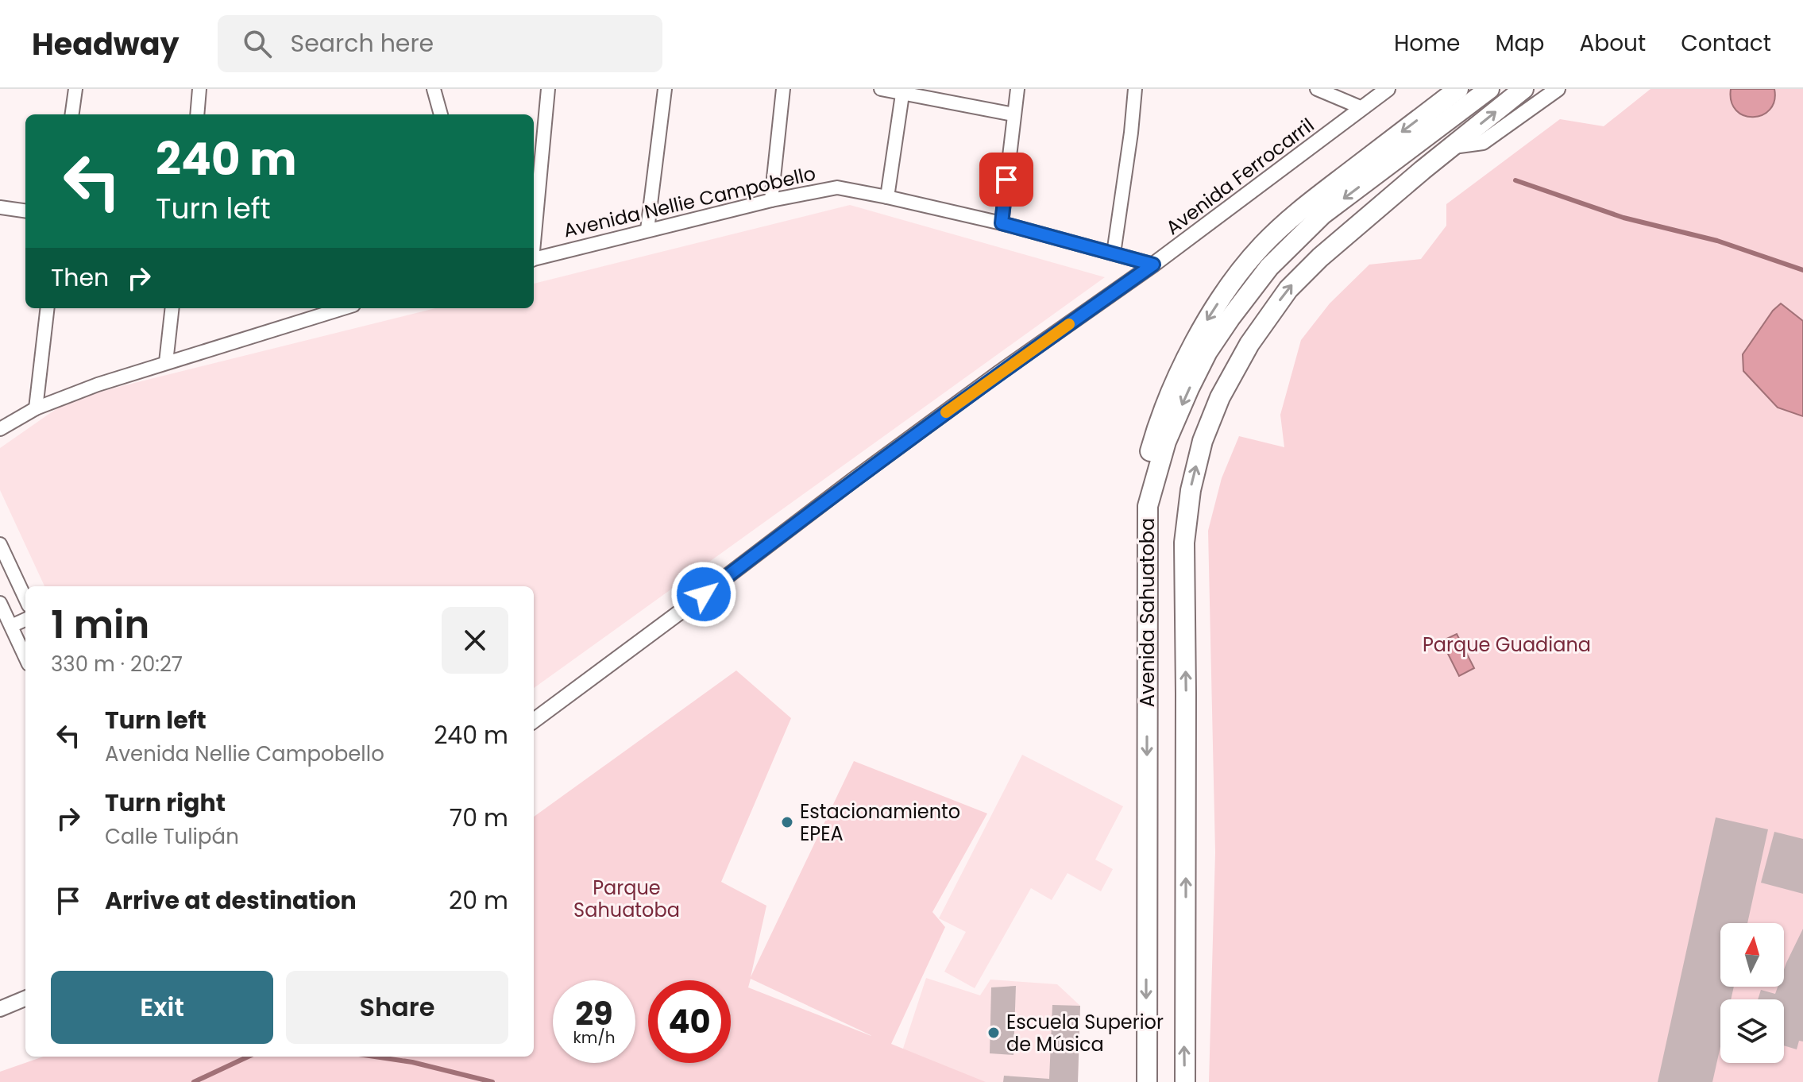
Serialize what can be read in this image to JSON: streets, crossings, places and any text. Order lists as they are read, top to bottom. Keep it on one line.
{"streets":{"main road":["Avenida Sahuatoba"],"street":["Avenida Ferrocarril","Avenida Nellie Campobello"]},"crossings":[["Avenida Ferrocarril","Avenida Nellie Campobello"]],"parks":["Parque Guadiana","Parque Sahuatoba"],"places":["Estacionamiento EPEA","Escuela Superior de Música"],"north":"top","page":{"header":"Headway","search":"Search here","nav":["Home","Map","About","Contact"],"turn":["240 m","Turn left"],"then":"Then","heading":["1 min","330 m · 20:27"],"list":[{"name":"Turn left","note":"Avenida Nellie Campobello","value":"240 m"},{"name":"Turn right","note":"Calle Tulipán","value":"70 m"},{"name":"Arrive at destination","value":"20 m"}],"buttons":["Exit","Share"],"speed":"29 km/h","limit":"40"}}
